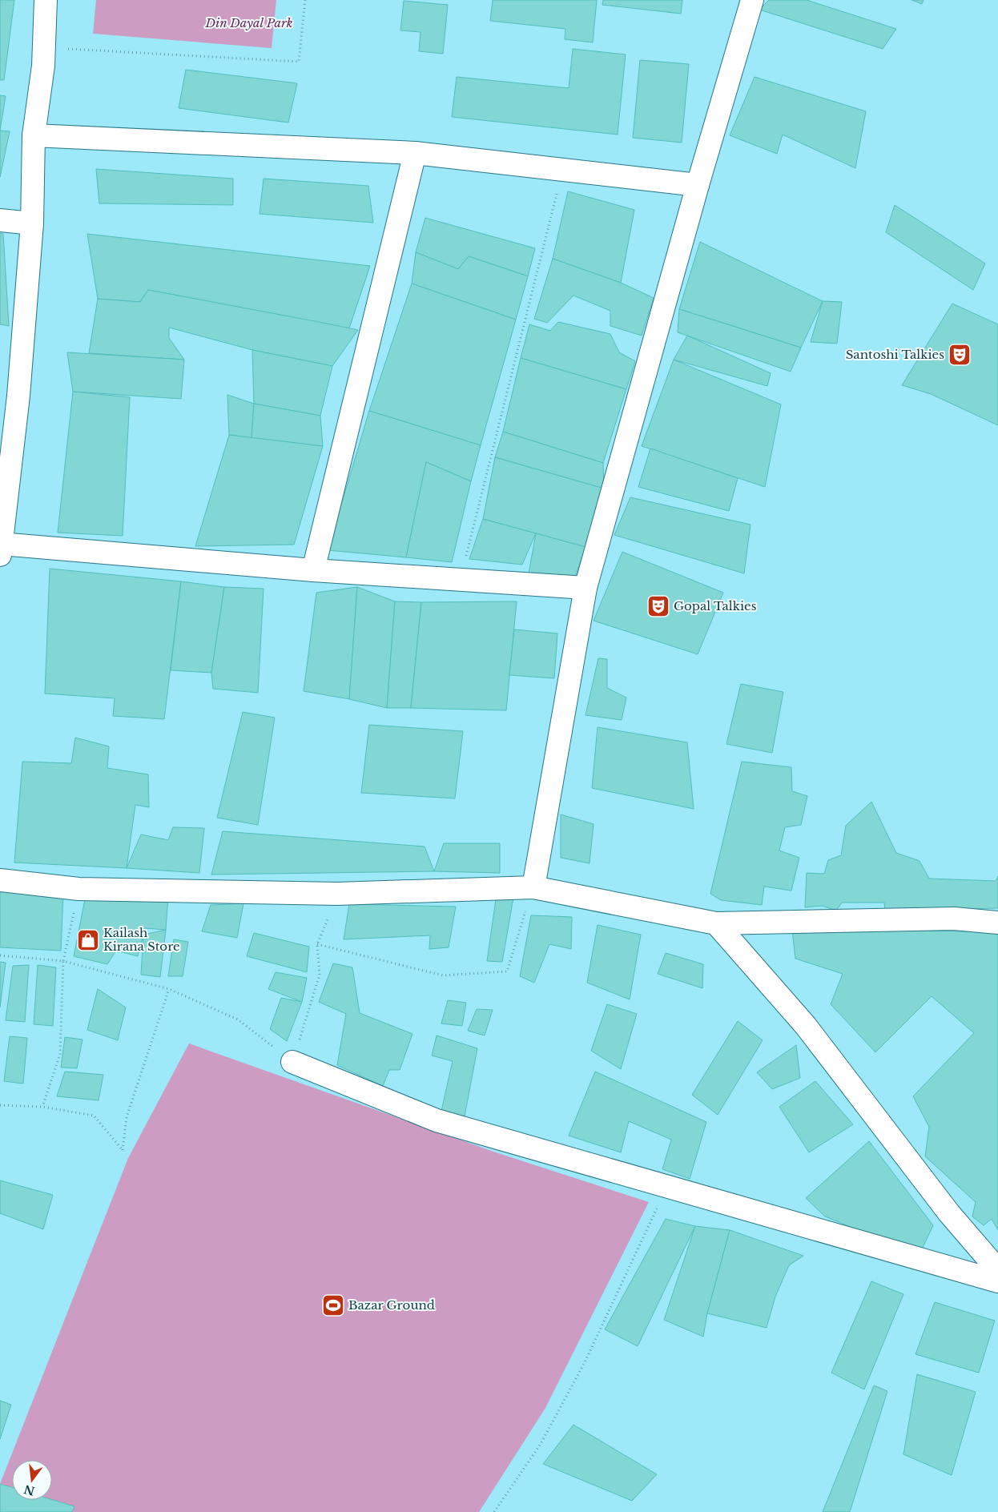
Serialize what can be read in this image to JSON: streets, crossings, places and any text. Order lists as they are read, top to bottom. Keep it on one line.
{"parks":["Din Dayal Park"],"places":{"theatre":["Santoshi Talkies","Gopal Talkies"],"shop":["Kailash Kirana Store"],"sports":["Bazar Ground"]},"north":"bottom"}
